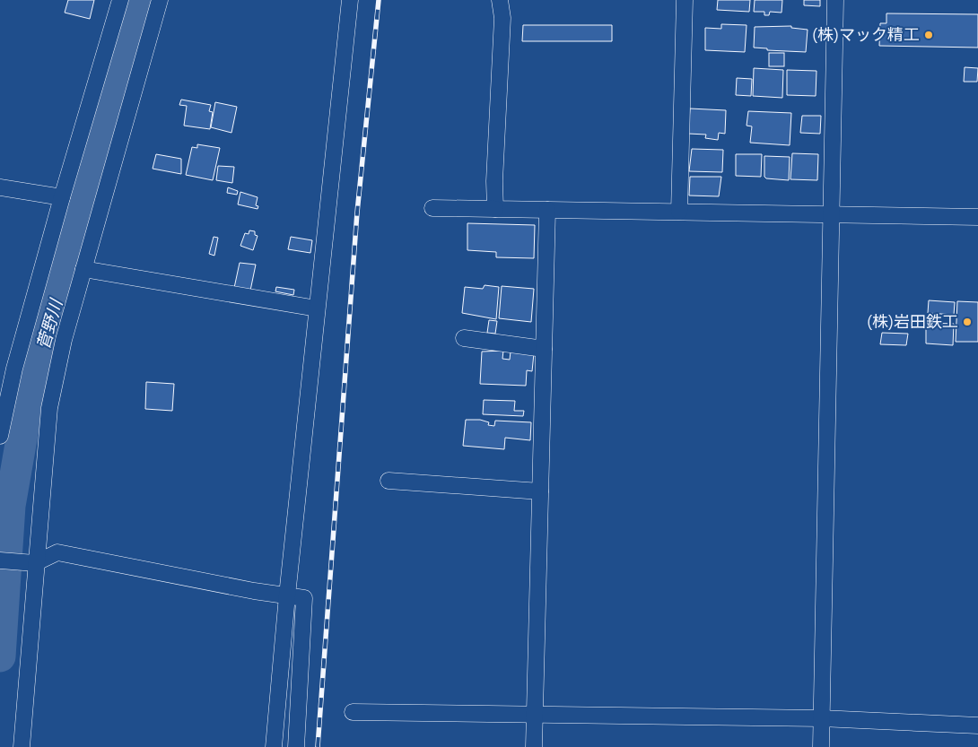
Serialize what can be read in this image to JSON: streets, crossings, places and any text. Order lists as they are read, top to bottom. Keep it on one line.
{"water":["菅野川"],"places":["(株)マック精工","(株)岩田鉄工"]}
